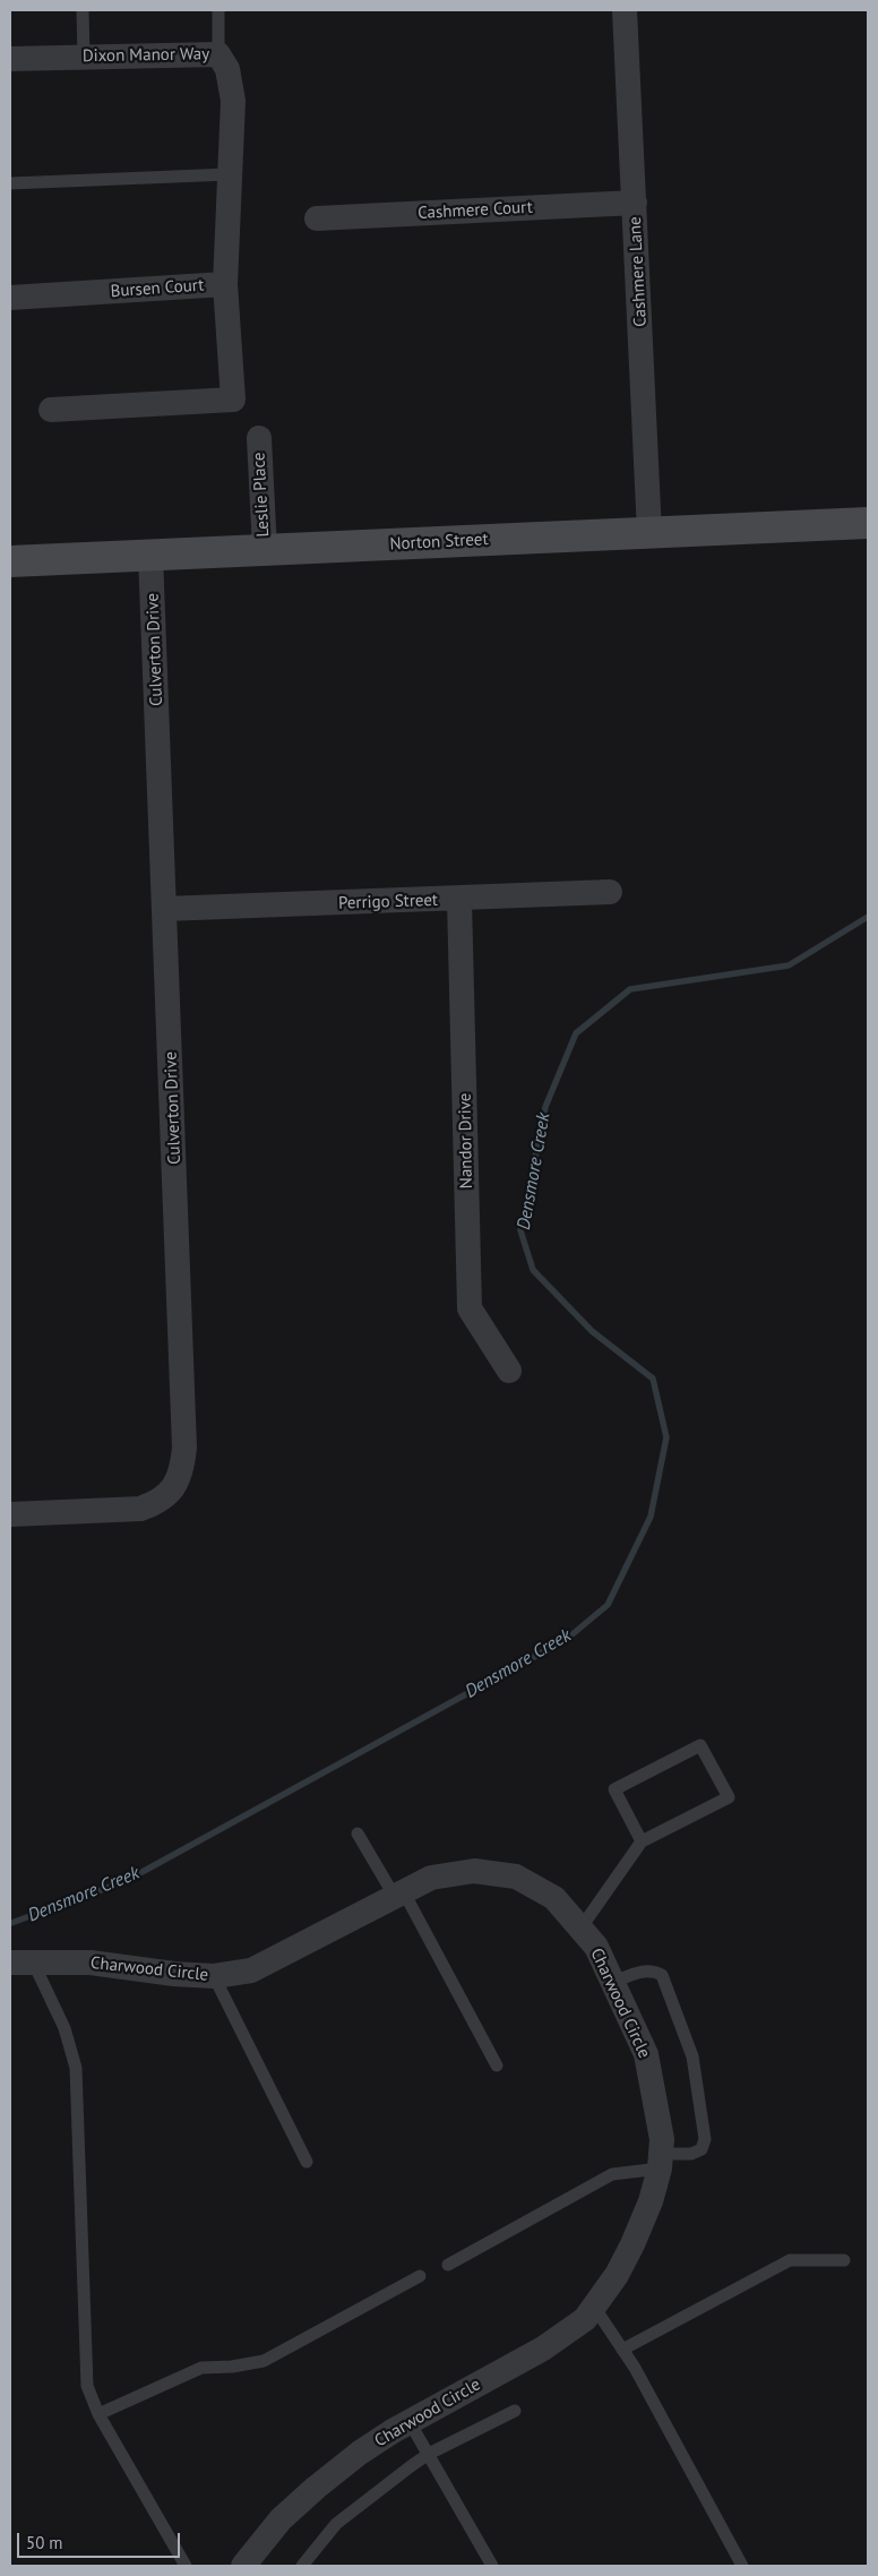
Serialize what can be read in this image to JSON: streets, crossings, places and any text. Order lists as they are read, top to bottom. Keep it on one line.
{"streets":{"main road":["Norton Street"],"street":["Dixon Manor Way","Cashmere Court","Cashmere Lane","Bursen Court","Leslie Place","Culverton Drive","Perrigo Street","Nandor Drive","Charwood Circle"]},"crossings":[["Dixon Manor Way","Bursen Court"],["Cashmere Court","Cashmere Lane"],["Cashmere Lane","Norton Street"],["Leslie Place","Norton Street"],["Norton Street","Culverton Drive"],["Culverton Drive","Perrigo Street"],["Perrigo Street","Nandor Drive"]],"water":["Densmore Creek"],"scale_bar":"50 m"}
